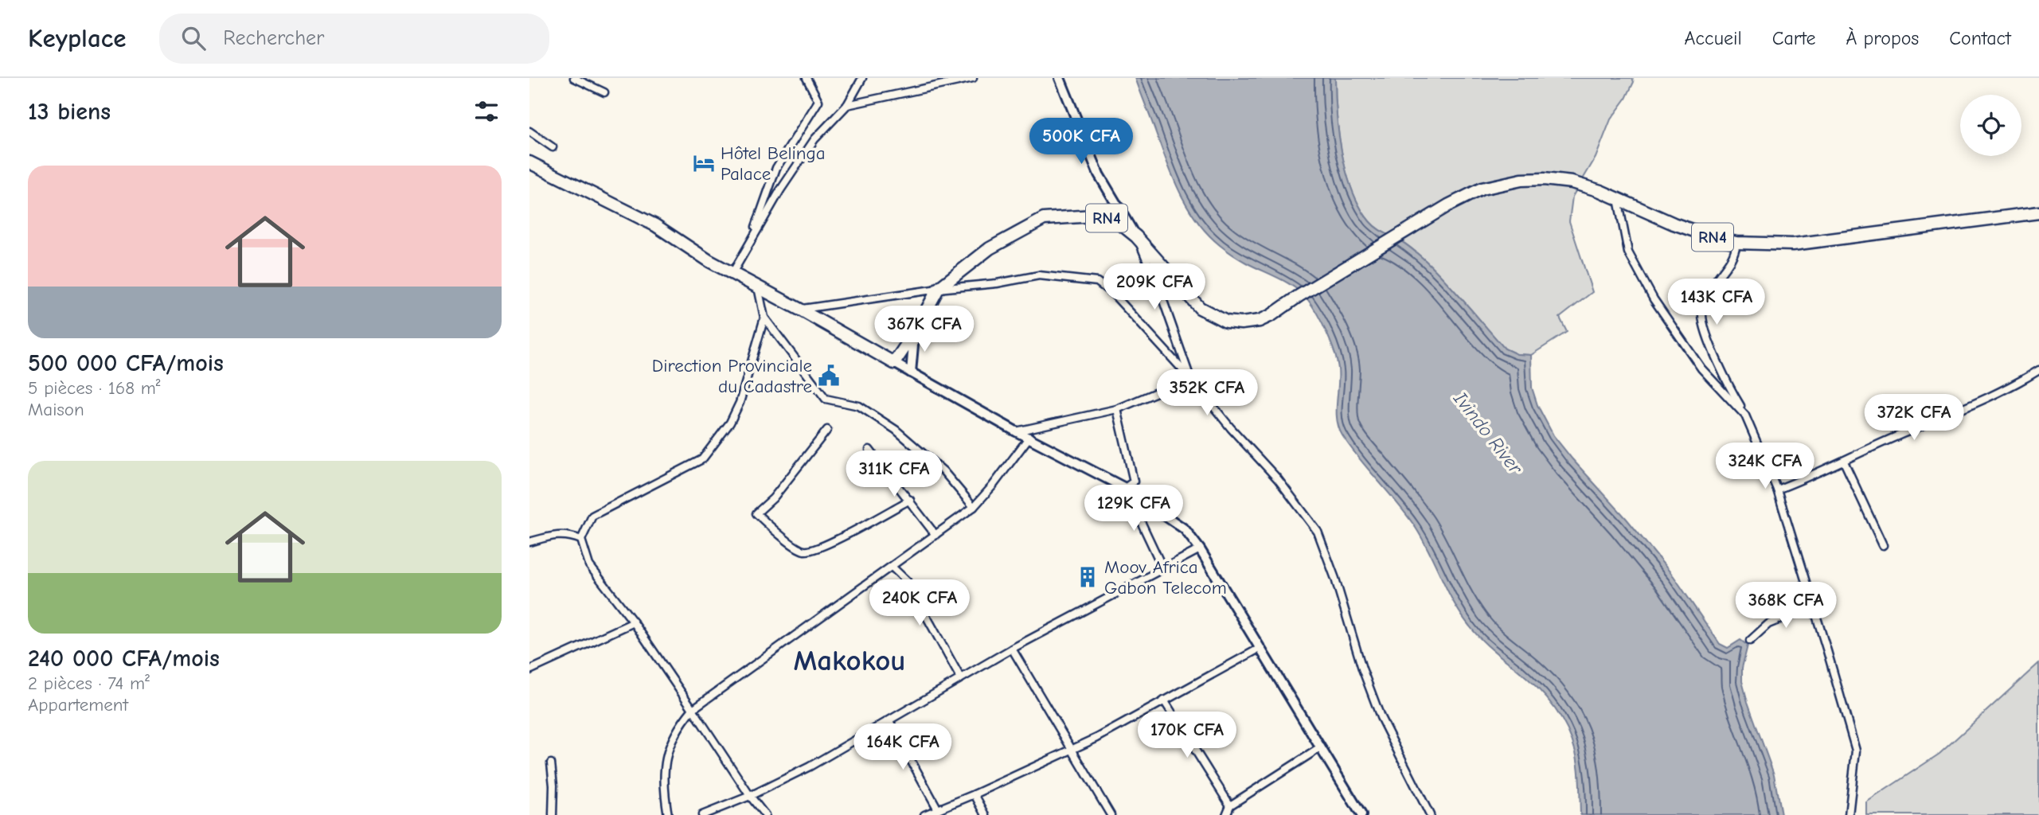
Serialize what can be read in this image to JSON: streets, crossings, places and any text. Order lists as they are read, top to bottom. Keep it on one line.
{"streets":{"highway":["RN4"]},"districts":["Makokou"],"water":["Ivindo River"],"places":{"hotel":["Hôtel Belinga Palace"],"public building":["Direction Provinciale du Cadastre"],"building":["Moov Africa Gabon Telecom"]},"page":{"header":"Keyplace","search":"Rechercher","nav":["Accueil","Carte","À propos","Contact"],"heading":"13 biens","price":["500K CFA","209K CFA","143K CFA","367K CFA","352K CFA","372K CFA","324K CFA","311K CFA","129K CFA","240K CFA","368K CFA","170K CFA","164K CFA"],"list":[{"name":"500 000 CFA/mois","note":"5 pièces · 168 m² · Maison"},{"name":"240 000 CFA/mois","note":"2 pièces · 74 m² · Appartement"}]}}
